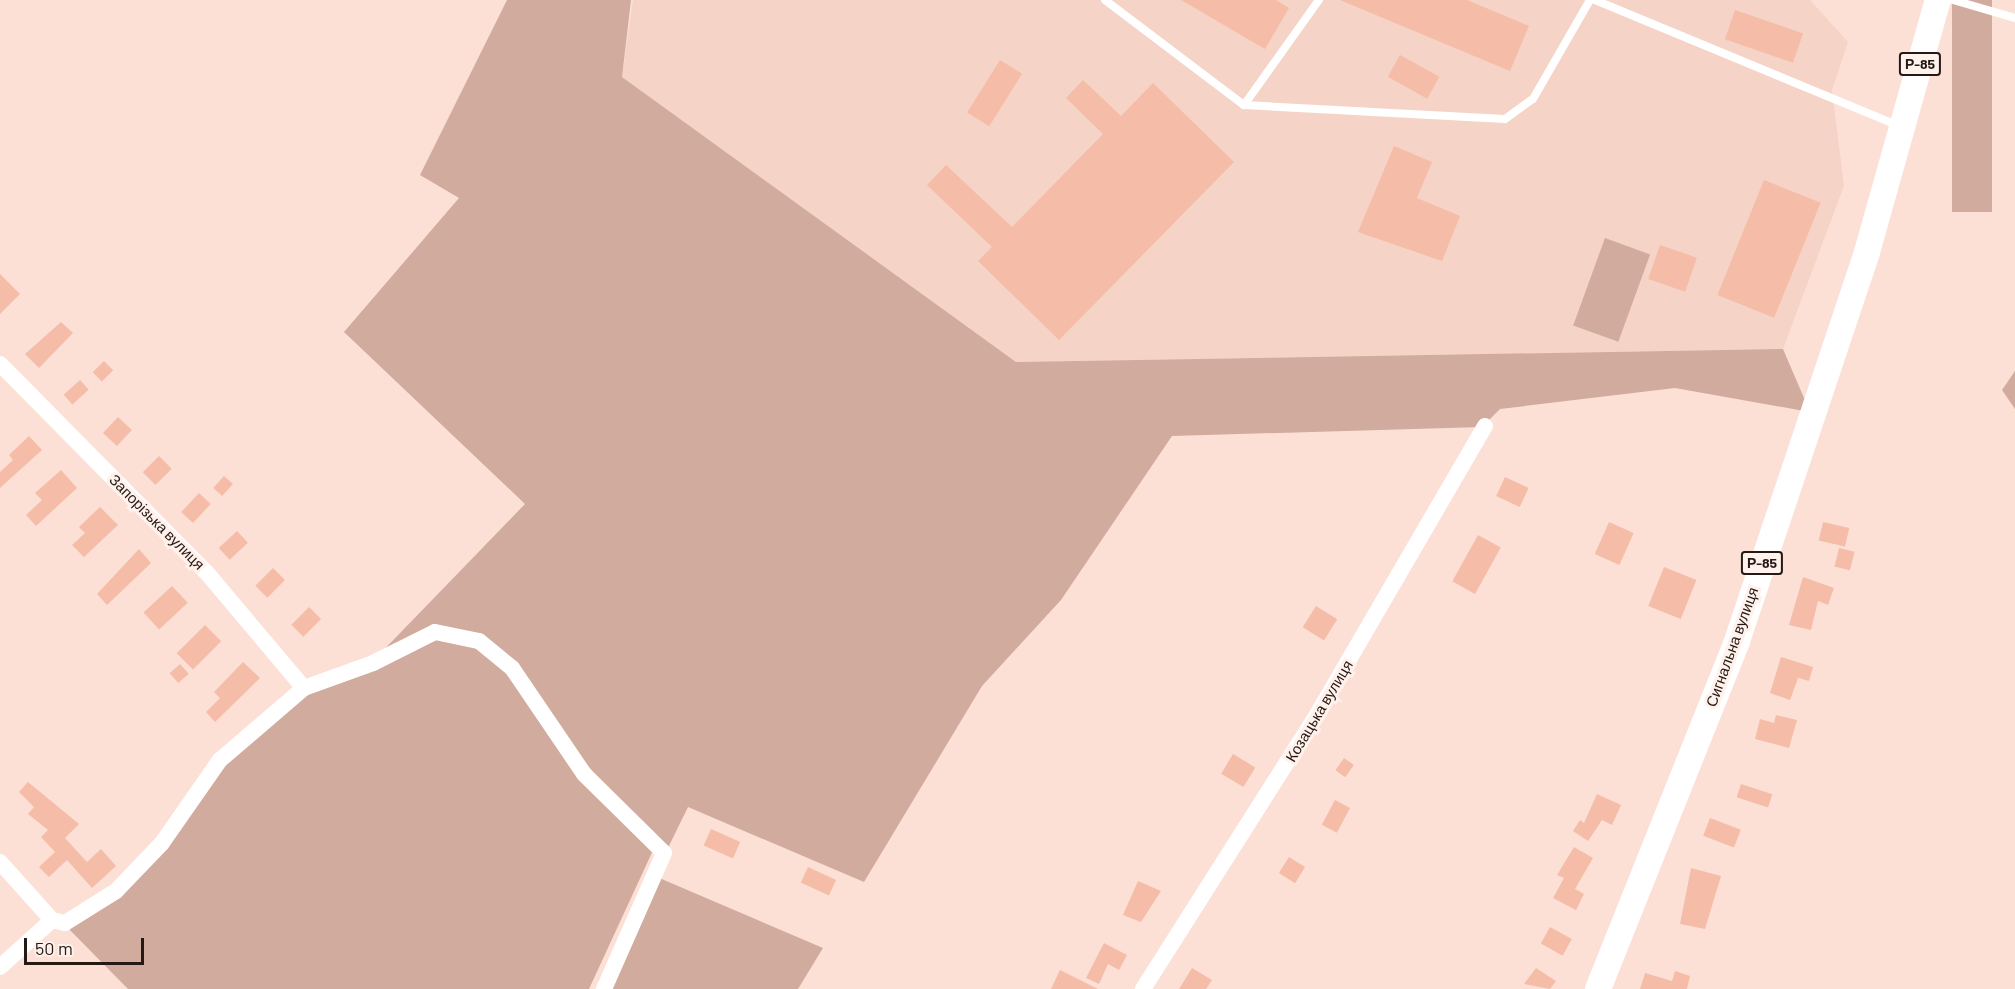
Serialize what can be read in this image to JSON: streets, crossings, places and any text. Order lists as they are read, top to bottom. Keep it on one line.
{"streets":{"main road":["Р-85","Сигнальна вулиця"],"street":["Запорізька вулиця","Козацька вулиця"]},"crossings":[["Р-85","Сигнальна вулиця"]],"scale_bar":"50 m"}
